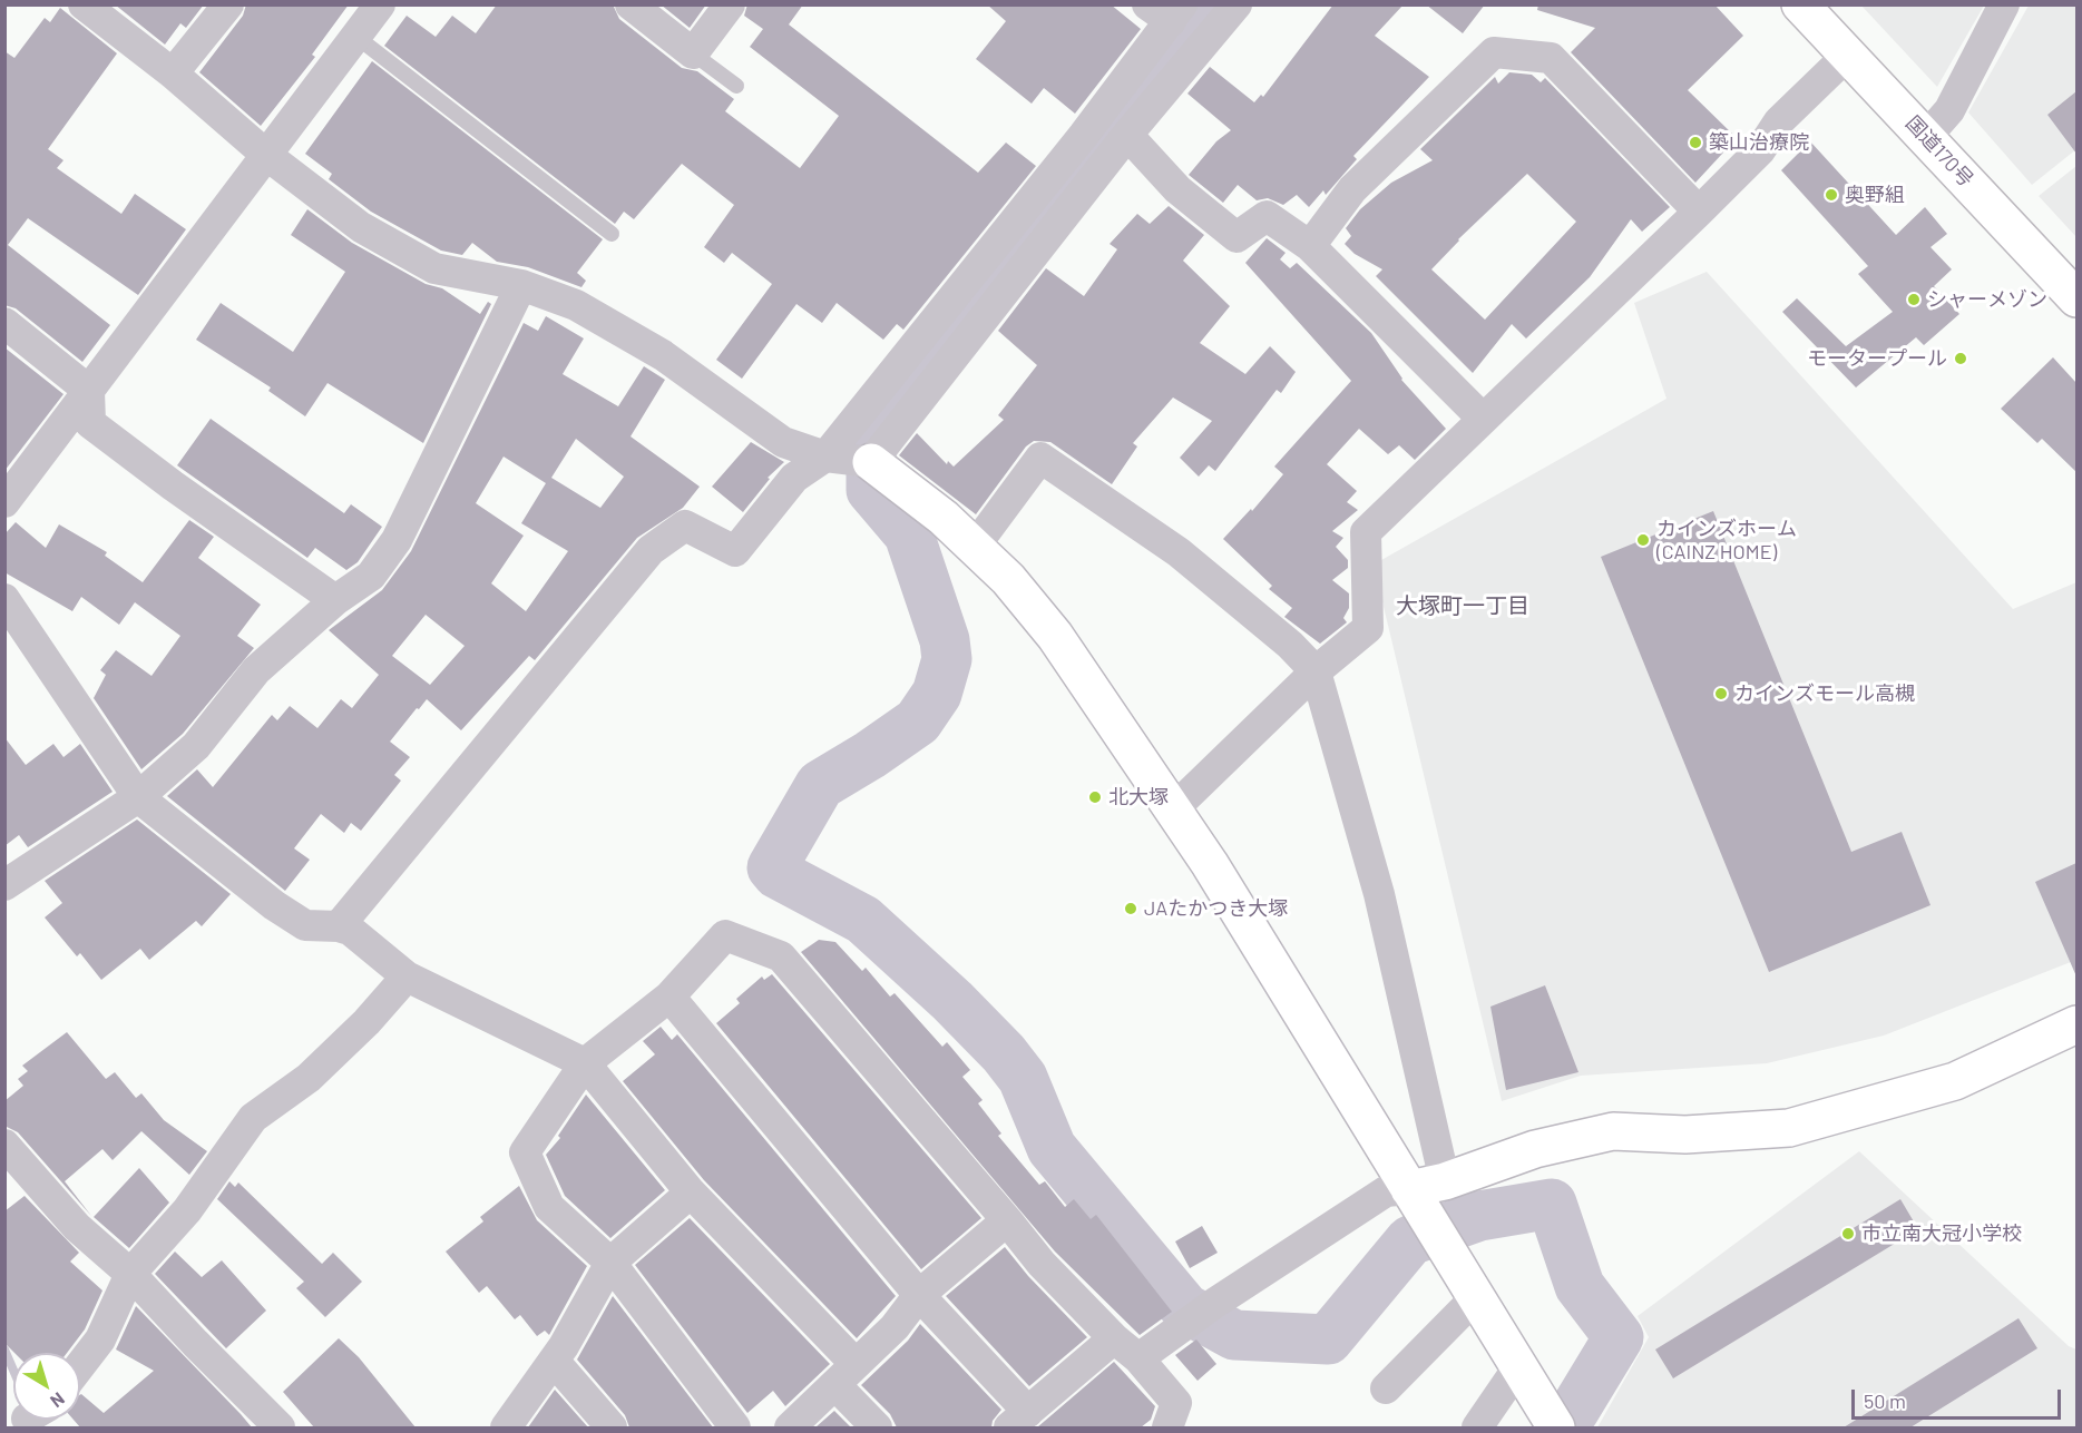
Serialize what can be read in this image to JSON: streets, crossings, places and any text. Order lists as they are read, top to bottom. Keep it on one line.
{"streets":{"main road":["国道170号"]},"districts":["大塚町一丁目"],"places":["築山治療院","奥野組","シャーメゾン","モータープール","カインズホーム (CAINZ HOME)","カインズモール高槻","北大塚","JAたかつき大塚","市立南大冠小学校"],"scale_bar":"50 m","north":"bottom right"}
